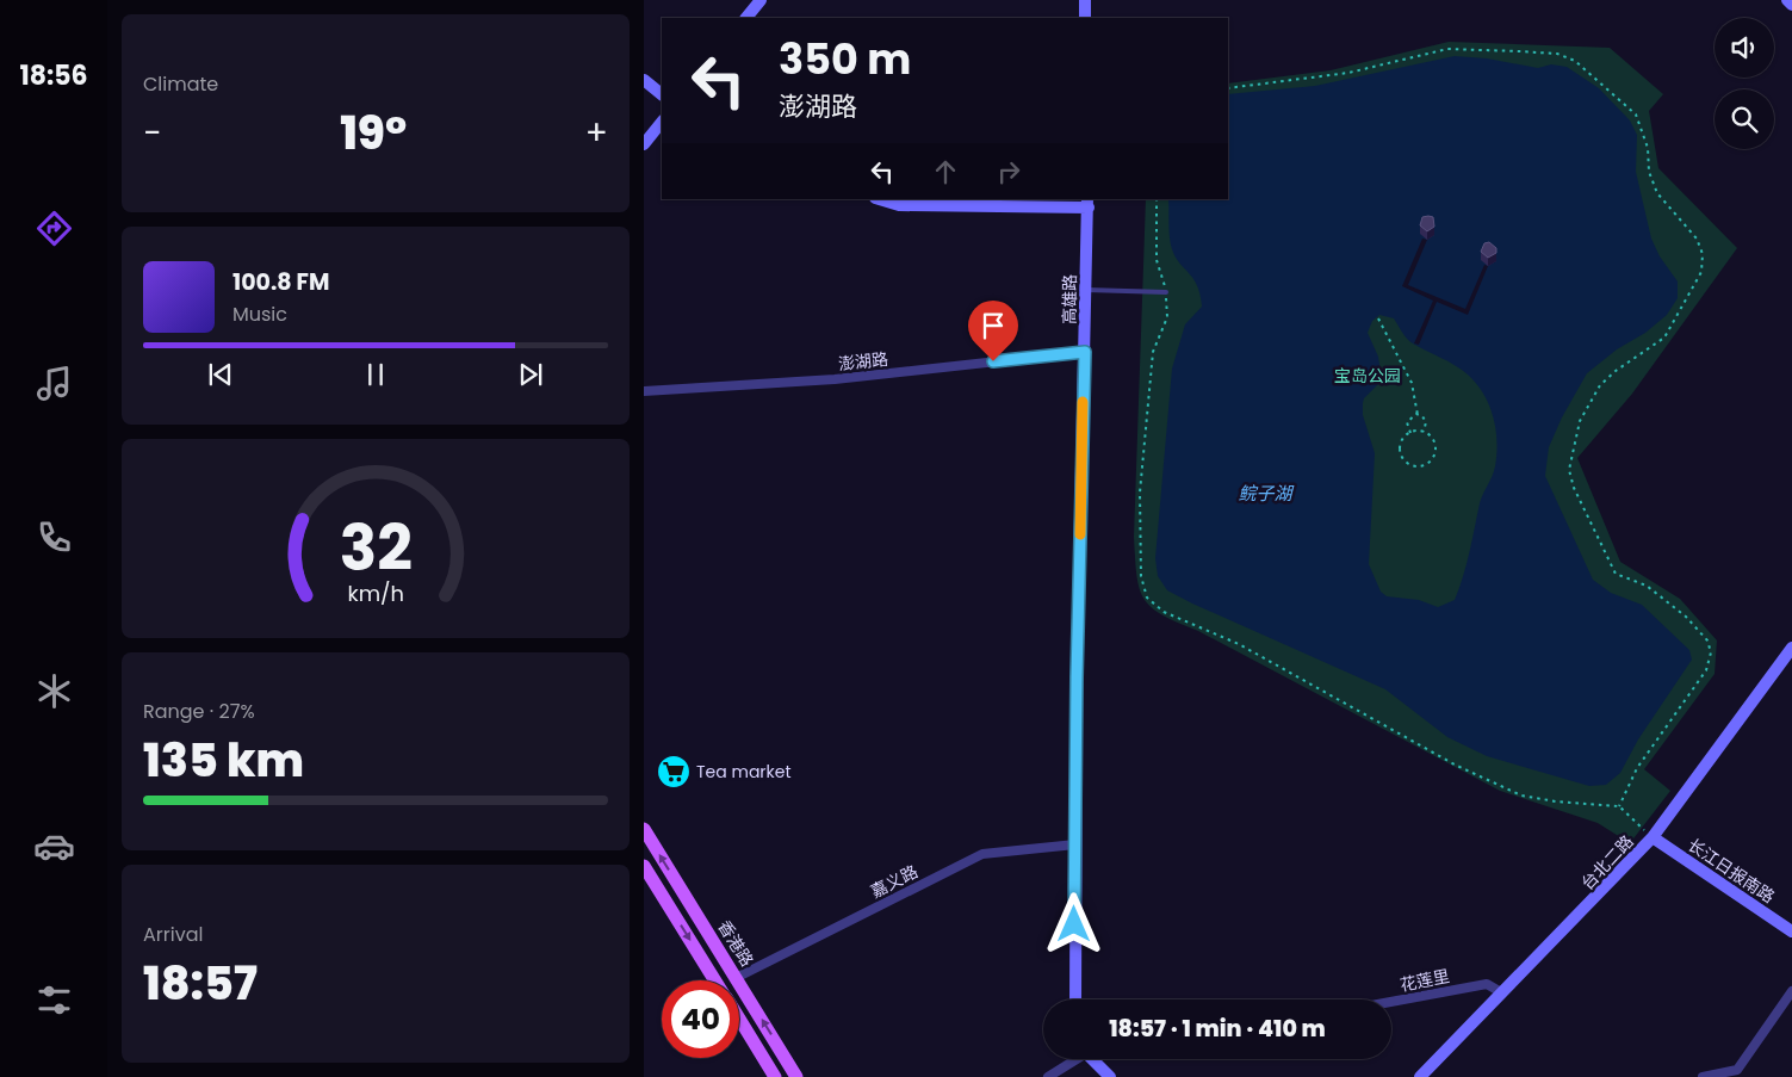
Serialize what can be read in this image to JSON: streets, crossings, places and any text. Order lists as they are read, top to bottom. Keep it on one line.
{"streets":{"main road":["香港路"],"street":["高雄路","澎湖路","台北二路","长江日报南路","嘉义路","花莲里"]},"crossings":[["高雄路","澎湖路"],["高雄路","嘉义路"],["台北二路","长江日报南路"],["台北二路","花莲里"],["嘉义路","香港路"]],"water":["鲩子湖"],"parks":["宝岛公园"],"places":{"supermarket":["Tea market"]},"page":{"tabs":"18:56","tile":["Climate",["Range · 27%","135 km"],["Arrival","18:57"]],"turn":["350 m","澎湖路"],"heat":["−","19°","+"],"song":["100.8 FM","Music"],"limit":"40","trip":"18:57 · 1 min · 410 m","gauge":["32","km/h"]}}
